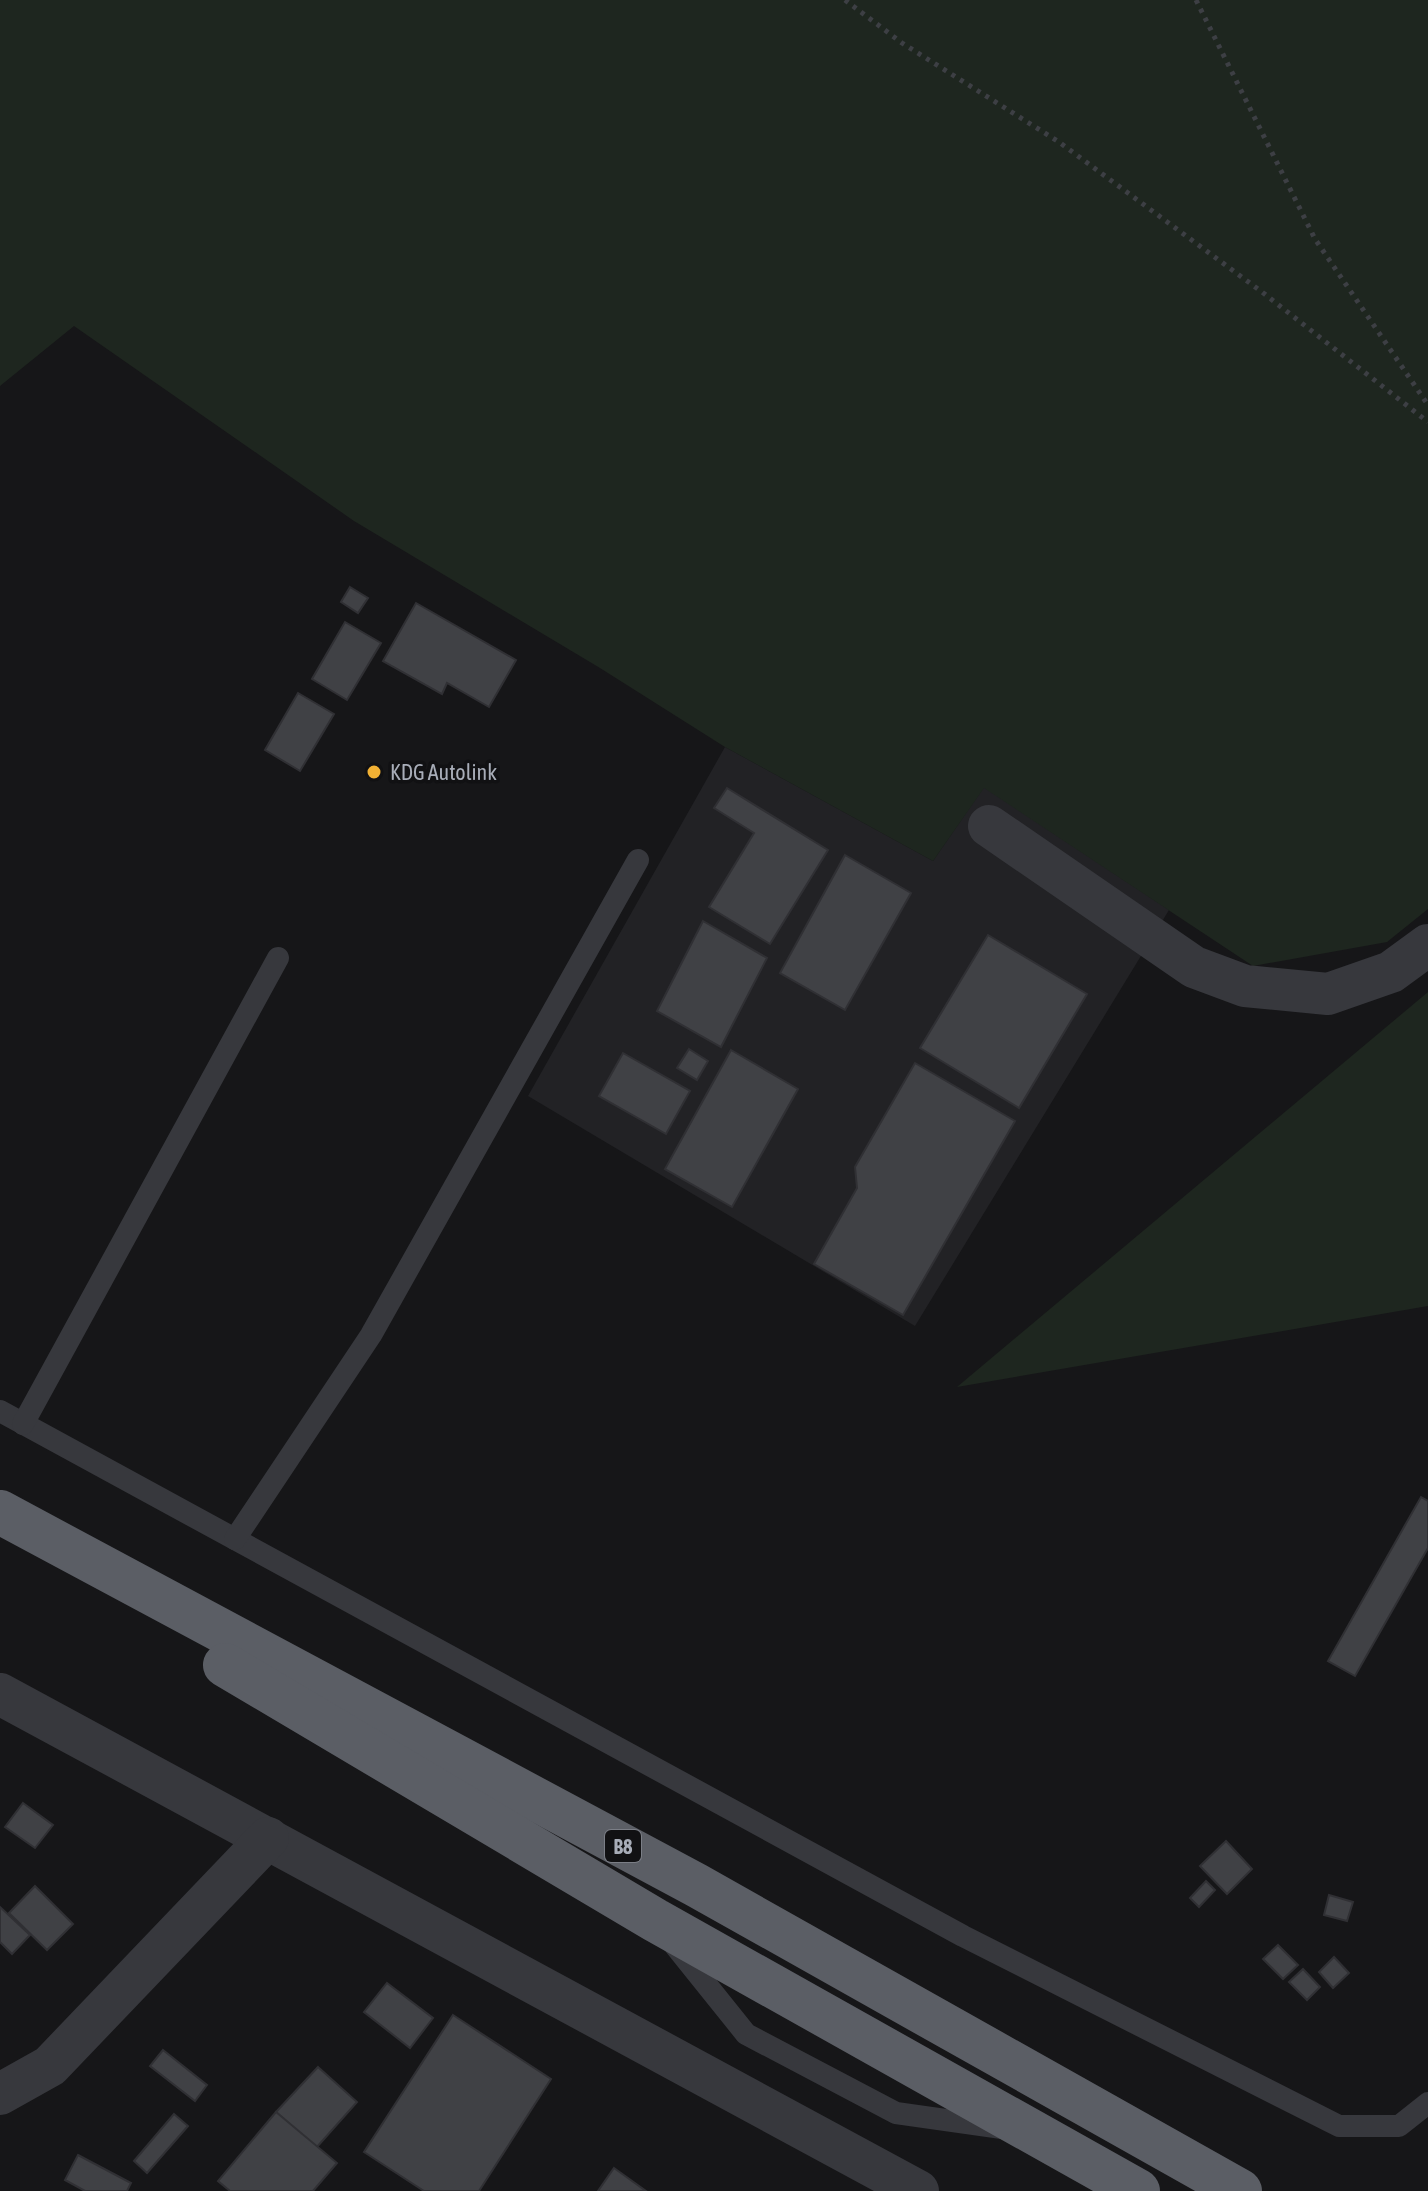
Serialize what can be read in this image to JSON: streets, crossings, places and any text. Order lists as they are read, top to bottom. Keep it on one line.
{"streets":{"highway":["B8"]},"places":["KDG Autolink"]}
